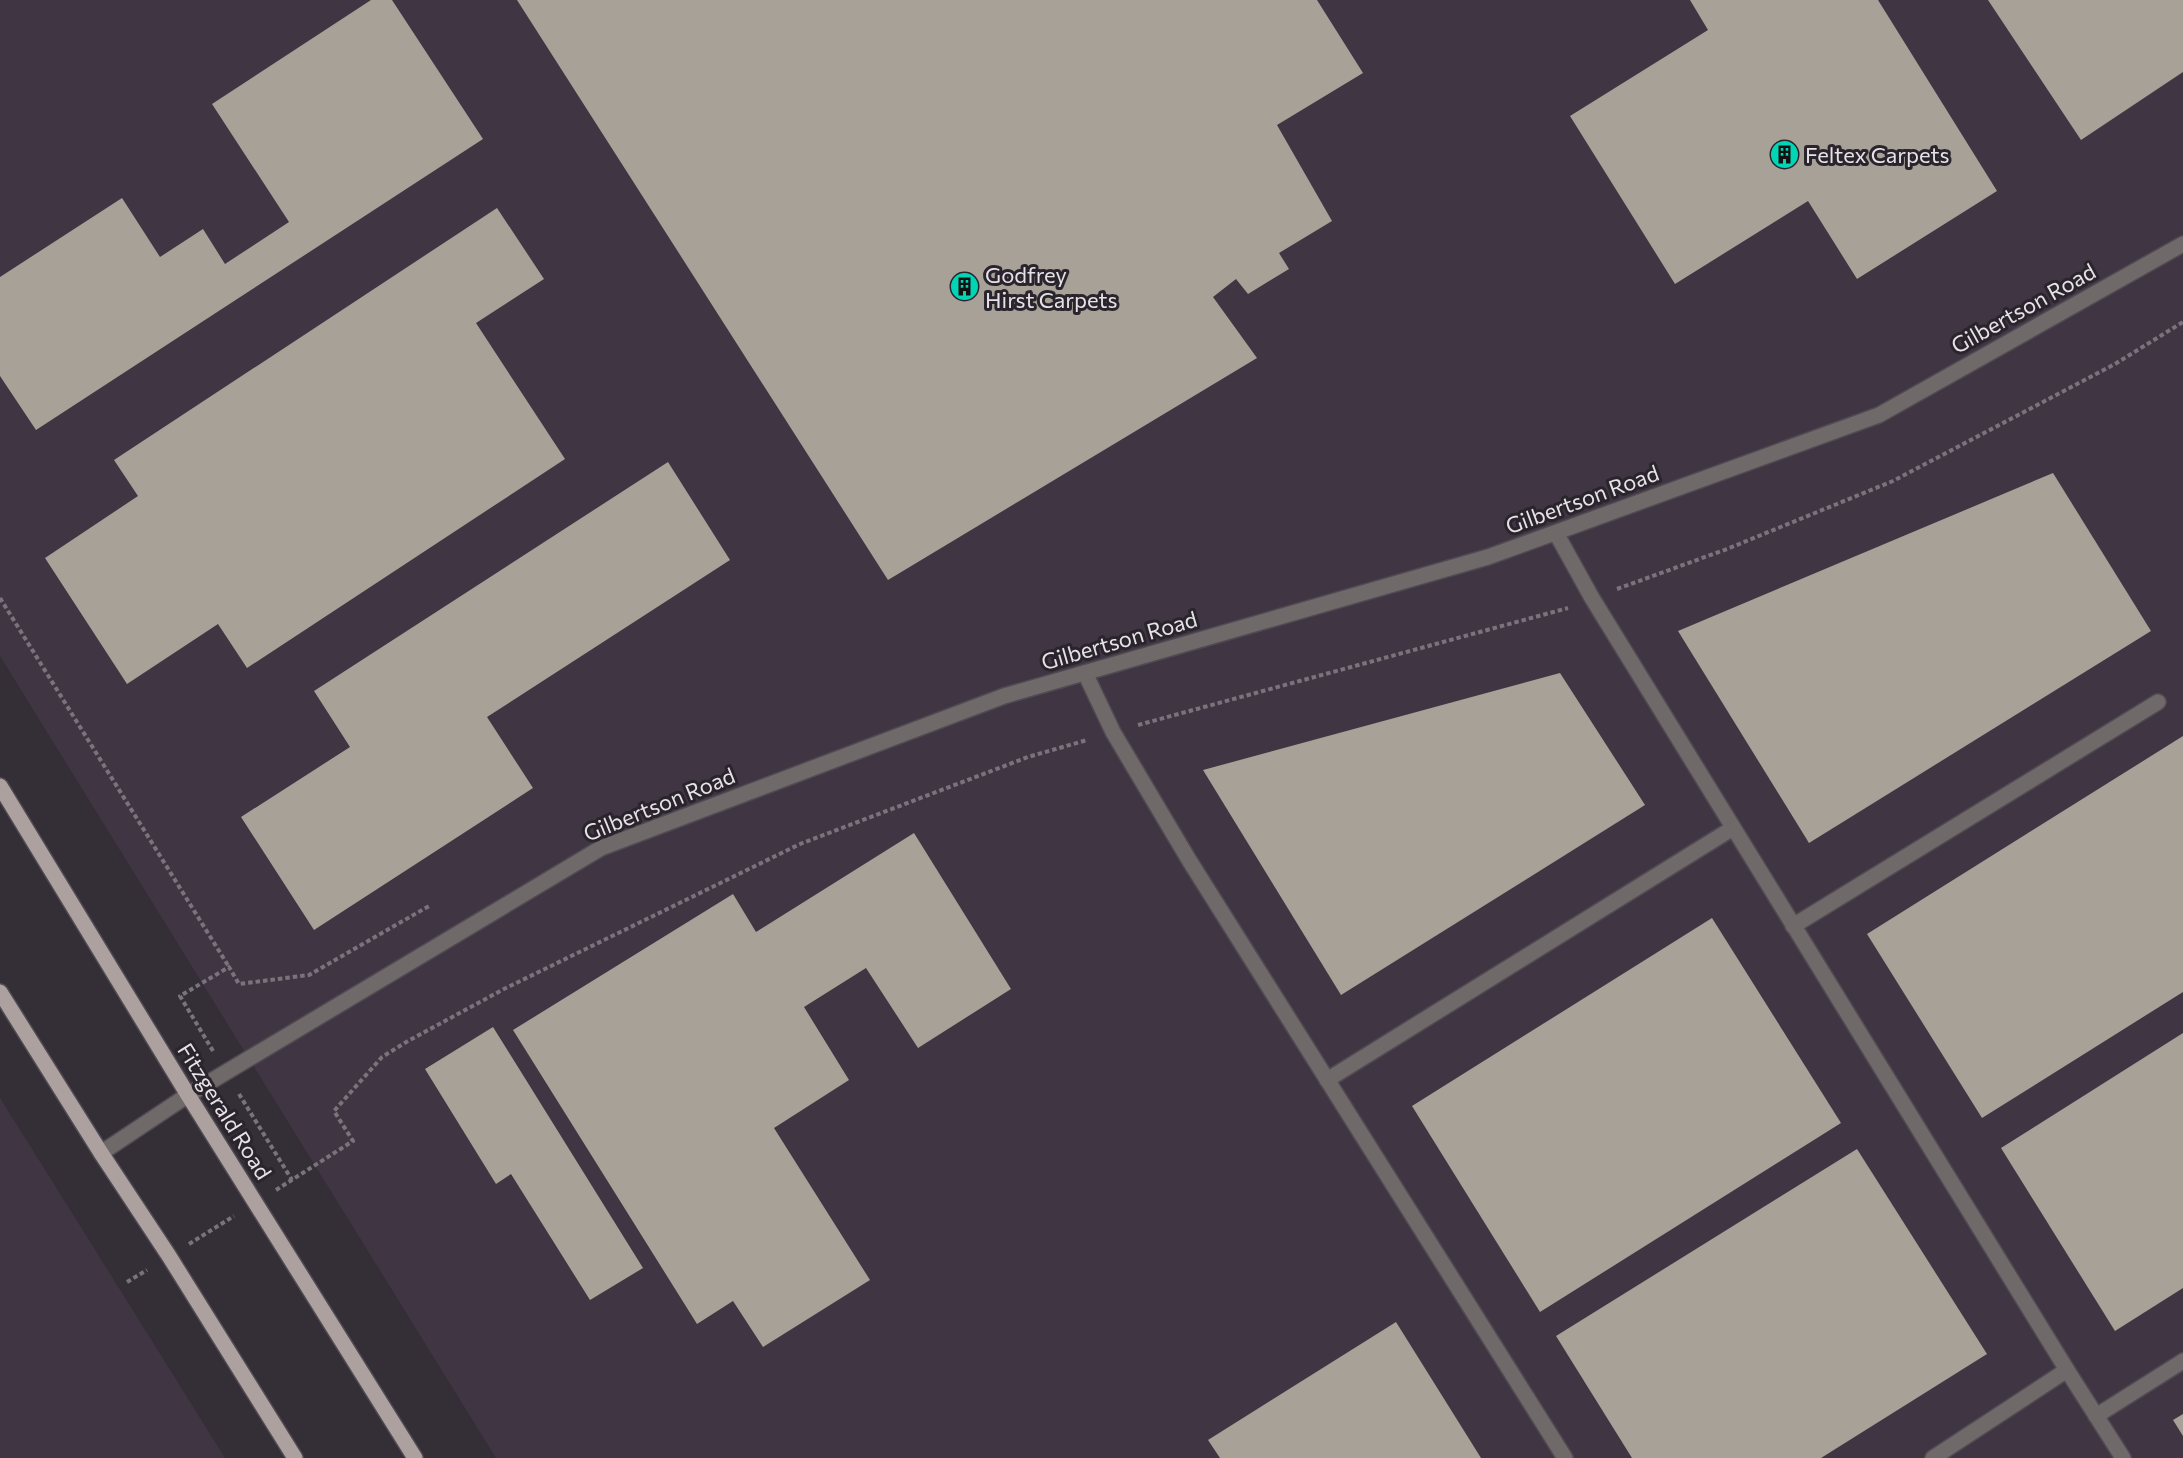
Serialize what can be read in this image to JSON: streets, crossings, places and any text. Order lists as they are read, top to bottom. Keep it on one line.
{"streets":{"main road":["Fitzgerald Road"],"street":["Gilbertson Road"]},"crossings":[["Gilbertson Road","Fitzgerald Road"]],"places":{"building":["Feltex Carpets","Godfrey Hirst Carpets"]}}
